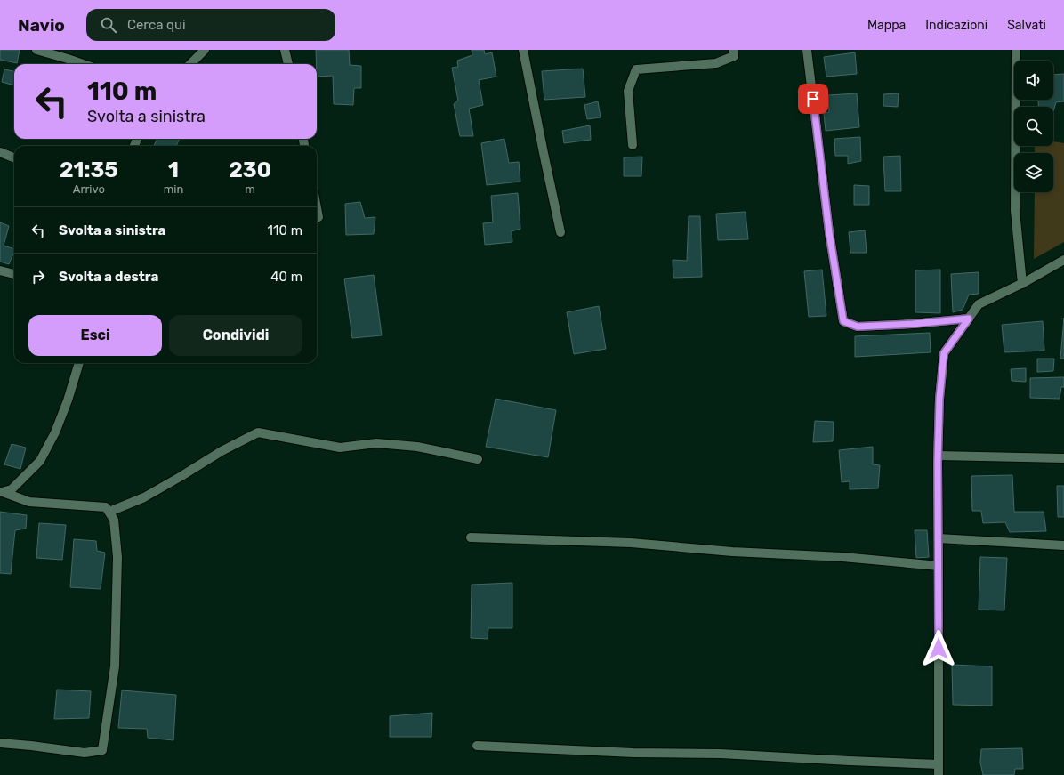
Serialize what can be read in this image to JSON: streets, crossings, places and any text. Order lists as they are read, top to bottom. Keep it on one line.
{"page":{"header":"Navio","search":"Cerca qui","nav":["Mappa","Indicazioni","Salvati"],"turn":["110 m","Svolta a sinistra"],"eta":["21:35","Arrivo","1","min","230","m"],"list":[{"name":"Svolta a sinistra","value":"110 m"},{"name":"Svolta a destra","value":"40 m"}],"buttons":["Esci","Condividi"]}}
